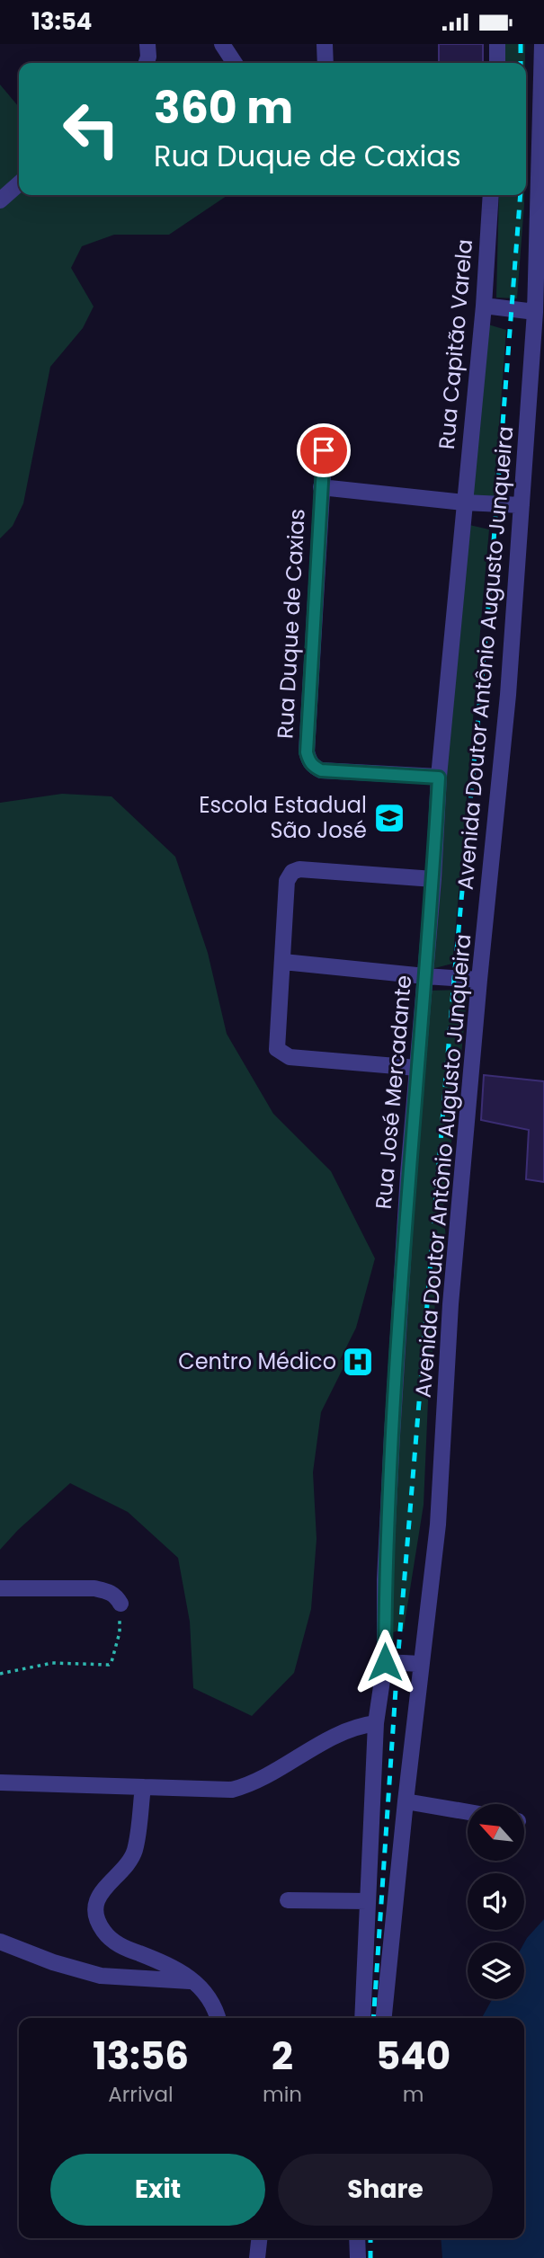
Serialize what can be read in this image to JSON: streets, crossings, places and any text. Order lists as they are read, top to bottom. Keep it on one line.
{"streets":{"street":["Rua Capitão Varela","Rua Duque de Caxias","Avenida Doutor Antônio Augusto Junqueira","Rua José Mercadante"]},"crossings":[["Rua Capitão Varela","Rua José Mercadante"],["Rua Duque de Caxias","Rua José Mercadante"]],"places":{"school or university":["Escola Estadual São José"],"hospital":["Centro Médico"]},"north":"top left","page":{"status":"13:54","turn":["360 m","Rua Duque de Caxias"],"eta":["13:56","Arrival","2","min","540","m"],"buttons":["Exit","Share"]}}
